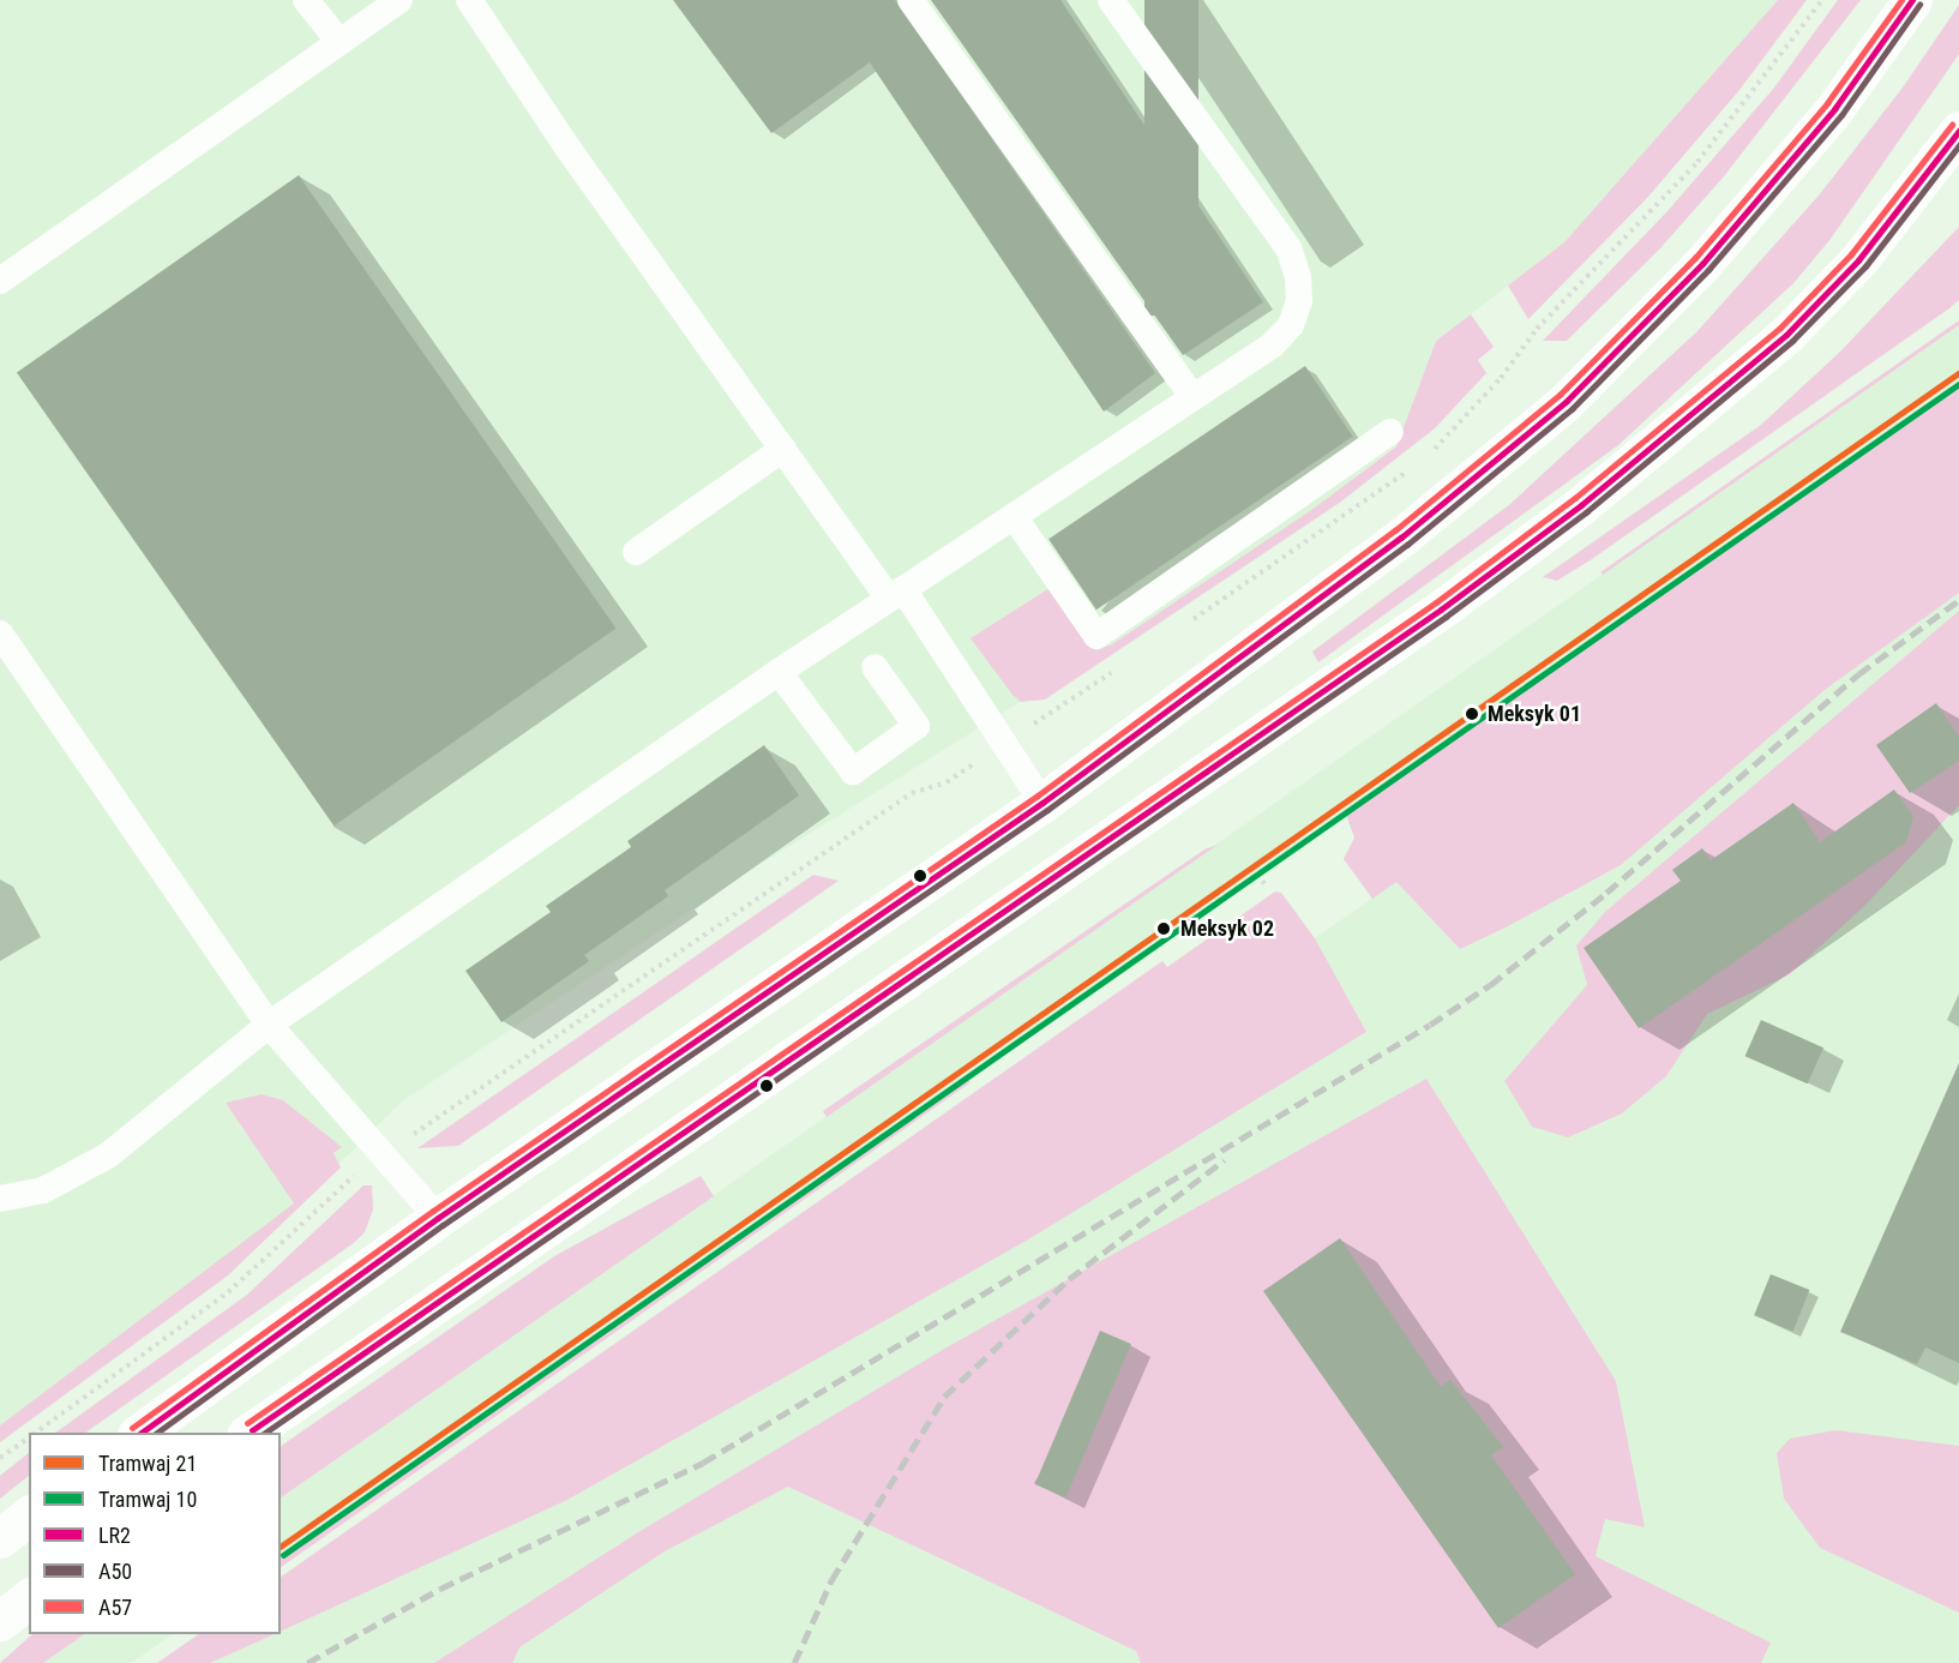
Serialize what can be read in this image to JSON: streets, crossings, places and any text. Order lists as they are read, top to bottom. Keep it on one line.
{"places":["Meksyk 01","Meksyk 02"],"lines":["transit line LR2","transit line A57","transit line A50","tram line 21","tram line 10"],"legend":["Tramwaj 21","Tramwaj 10","LR2","A50","A57"]}
